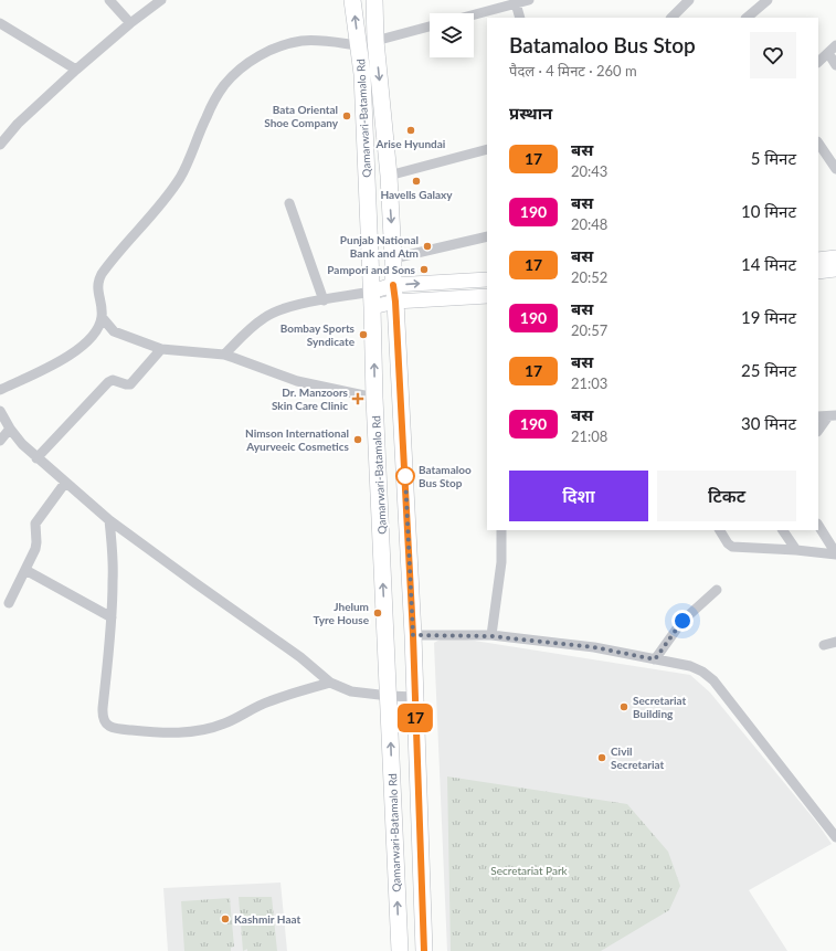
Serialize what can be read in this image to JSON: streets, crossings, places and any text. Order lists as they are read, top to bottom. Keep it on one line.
{"streets":{"main road":["Qamarwari-Batamalo Rd"]},"parks":["Secretariat Park"],"places":{"other":["Bata Oriental Shoe Company","Arise Hyundai","Havells Galaxy","Punjab National Bank and Atm","Pampori and Sons","Bombay Sports Syndicate","Nimson International Ayurveeic Cosmetics","Batamaloo Bus Stop","Jhelum Tyre House","Secretariat Building","Civil Secretariat","Kashmir Haat"],"health":["Dr. Manzoors Skin Care Clinic"]},"lines":["bus line 17"],"page":{"on_map":"17","heading":[["Batamaloo Bus Stop","पैदल · 4 मिनट · 260 m"],"प्रस्थान"],"list":[{"mark":"17","name":"बस","note":"20:43","value":"5 मिनट"},{"mark":"190","name":"बस","note":"20:48","value":"10 मिनट"},{"mark":"17","name":"बस","note":"20:52","value":"14 मिनट"},{"mark":"190","name":"बस","note":"20:57","value":"19 मिनट"},{"mark":"17","name":"बस","note":"21:03","value":"25 मिनट"},{"mark":"190","name":"बस","note":"21:08","value":"30 मिनट"}],"buttons":["दिशा","टिकट"]}}
